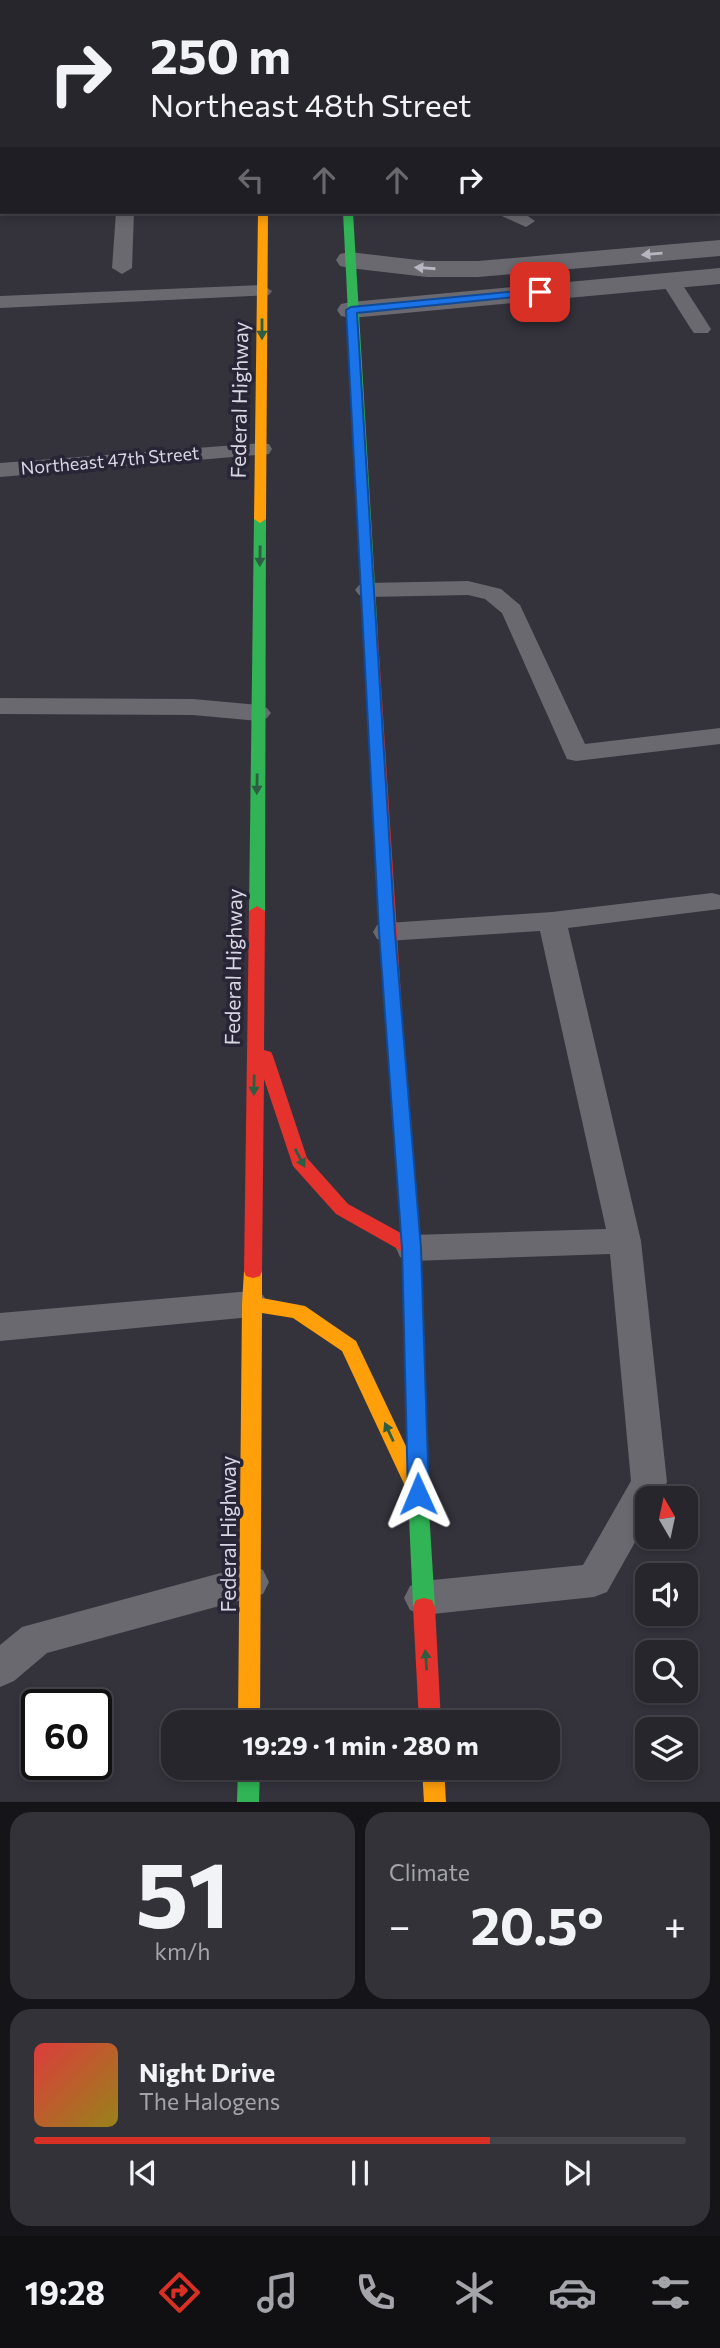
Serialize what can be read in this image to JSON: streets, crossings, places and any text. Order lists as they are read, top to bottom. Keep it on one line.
{"streets":{"main road":["Federal Highway"],"lane":["Northeast 47th Street"]},"crossings":[["Federal Highway","Northeast 47th Street"]],"north":"top","page":{"turn":["250 m","Northeast 48th Street"],"limit":"60","trip":"19:29 · 1 min · 280 m","tile":[["51","km/h"],"Climate"],"heat":["−","20.5°","+"],"song":["Night Drive","The Halogens"],"tabs":"19:28"}}
